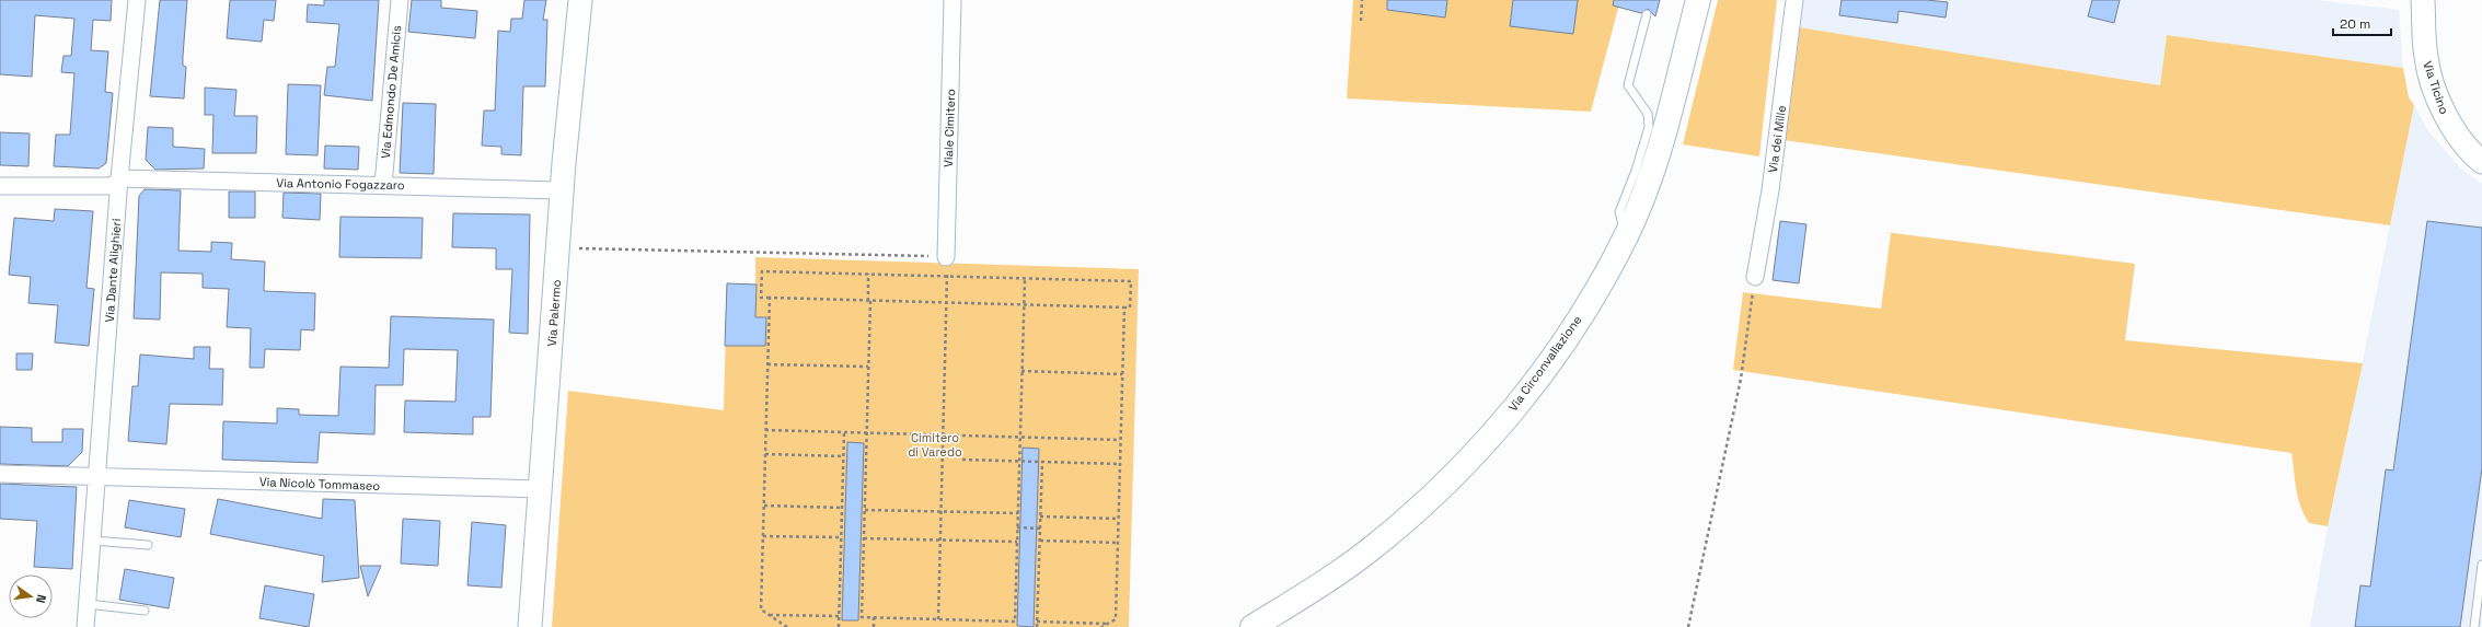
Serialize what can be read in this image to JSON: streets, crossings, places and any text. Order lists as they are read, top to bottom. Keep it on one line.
{"streets":{"main road":["Via Circonvallazione"],"street":["Via Ticino","Via Edmondo De Amicis","Viale Cimitero","Via dei Mille","Via Antonio Fogazzaro","Via Dante Alighieri","Via Palermo","Via Nicolò Tommaseo"]},"crossings":[["Via Edmondo De Amicis","Via Antonio Fogazzaro"],["Via Antonio Fogazzaro","Via Dante Alighieri"],["Via Antonio Fogazzaro","Via Palermo"],["Via Dante Alighieri","Via Nicolò Tommaseo"],["Via Palermo","Via Nicolò Tommaseo"]],"parks":["Cimitero di Varedo"],"scale_bar":"20 m","north":"right"}
